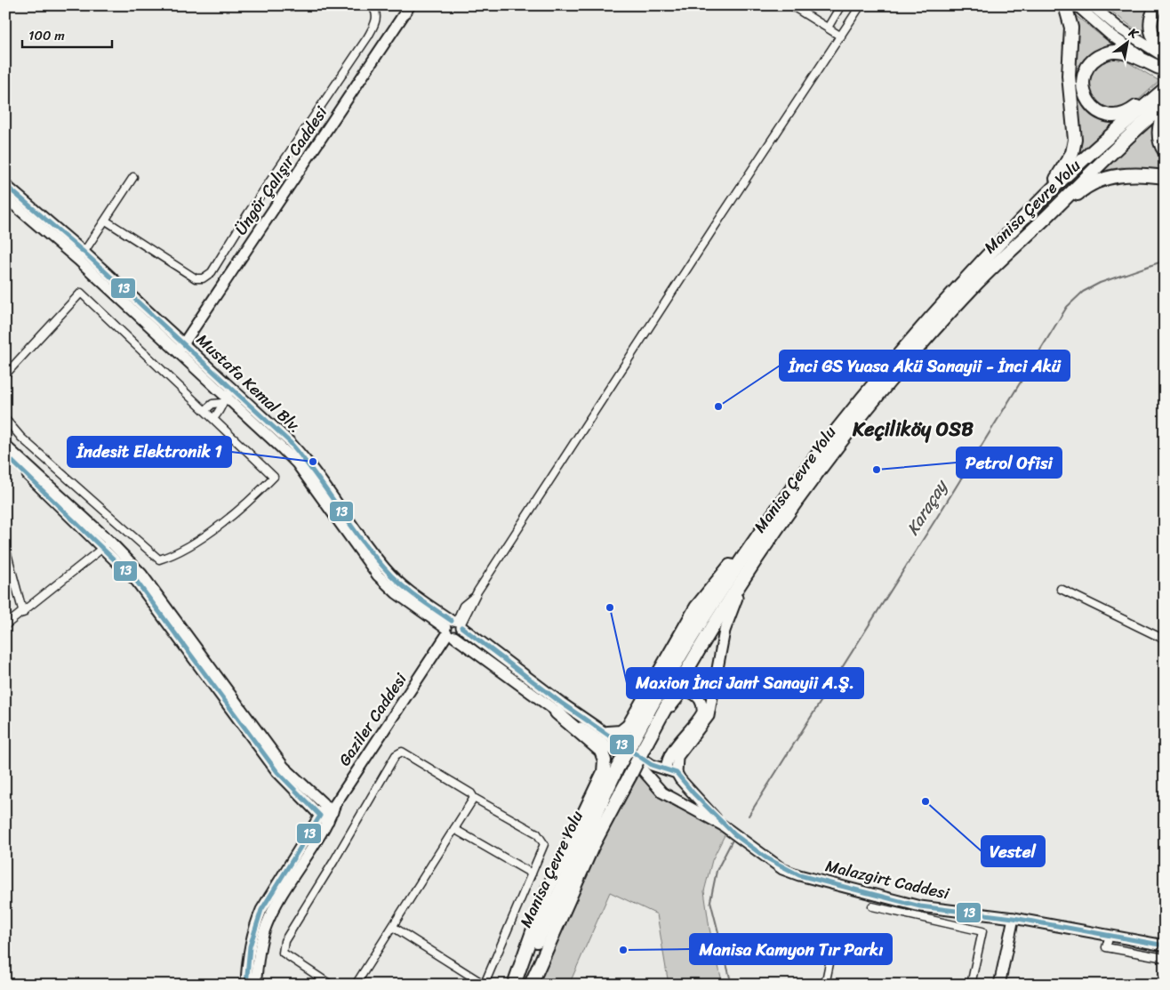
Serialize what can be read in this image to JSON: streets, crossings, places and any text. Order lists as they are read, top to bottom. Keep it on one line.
{"streets":{"highway":["Manisa Çevre Yolu"],"street":["Üngör Çalışır Caddesi","Mustafa Kemal Blv.","Gaziler Caddesi","Malazgirt Caddesi"]},"crossings":[["Üngör Çalışır Caddesi","Mustafa Kemal Blv."],["Mustafa Kemal Blv.","Gaziler Caddesi"]],"districts":["Keçiliköy OSB"],"water":["Karaçay"],"places":["İnci GS Yuasa Akü Sanayii - İnci Akü","İndesit Elektronik 1","Petrol Ofisi","Maxion İnci Jant Sanayii A.Ş.","Vestel","Manisa Kamyon Tır Parkı"],"lines":["transit line 13"],"scale_bar":"100 m","north":"top right"}
